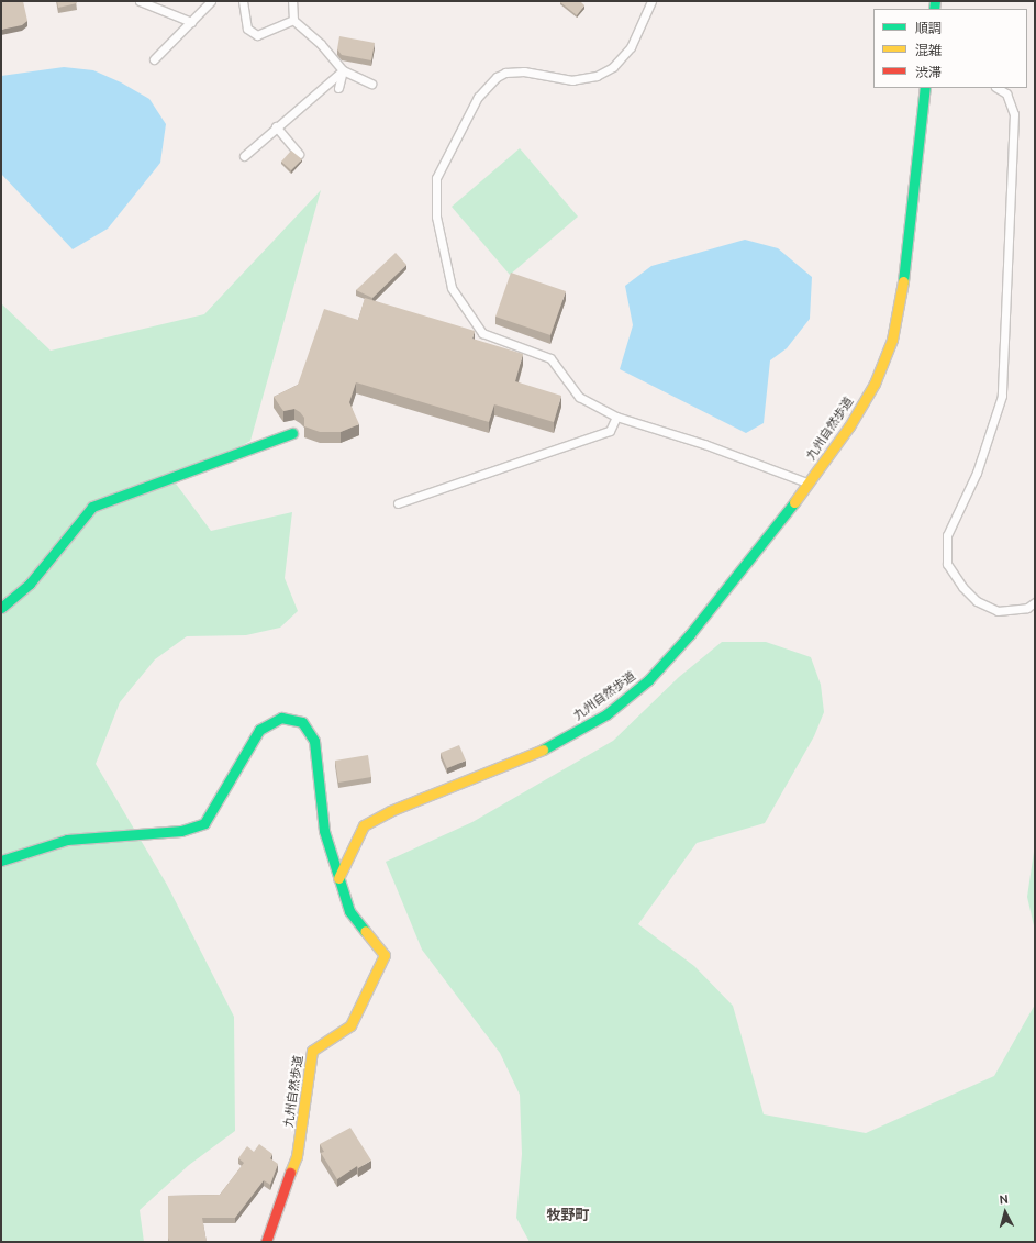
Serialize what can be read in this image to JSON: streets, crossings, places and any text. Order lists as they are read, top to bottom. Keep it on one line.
{"streets":{"street":["九州自然歩道"]},"districts":["牧野町"],"legend":["順調","混雑","渋滞"],"north":"top"}
